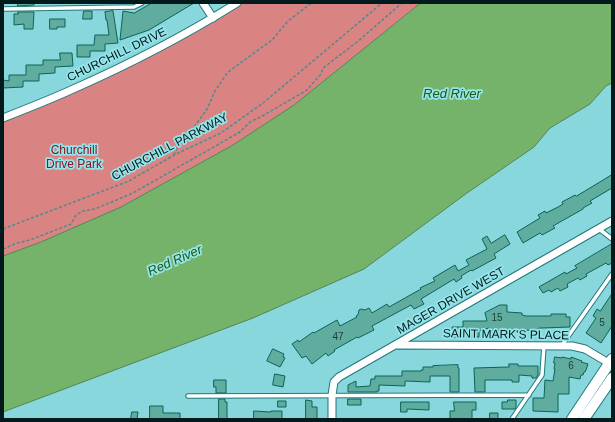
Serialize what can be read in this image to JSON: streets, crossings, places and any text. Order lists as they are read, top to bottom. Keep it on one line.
{"streets":{"street":["CHURCHILL DRIVE","MAGER DRIVE WEST","SAINT MARK'S PLACE"],"path":["CHURCHILL PARKWAY"]},"crossings":[["MAGER DRIVE WEST","SAINT MARK'S PLACE"]],"water":["Red River"],"parks":["Churchill Drive Park"],"house_numbers":["15","5","47","6"]}
